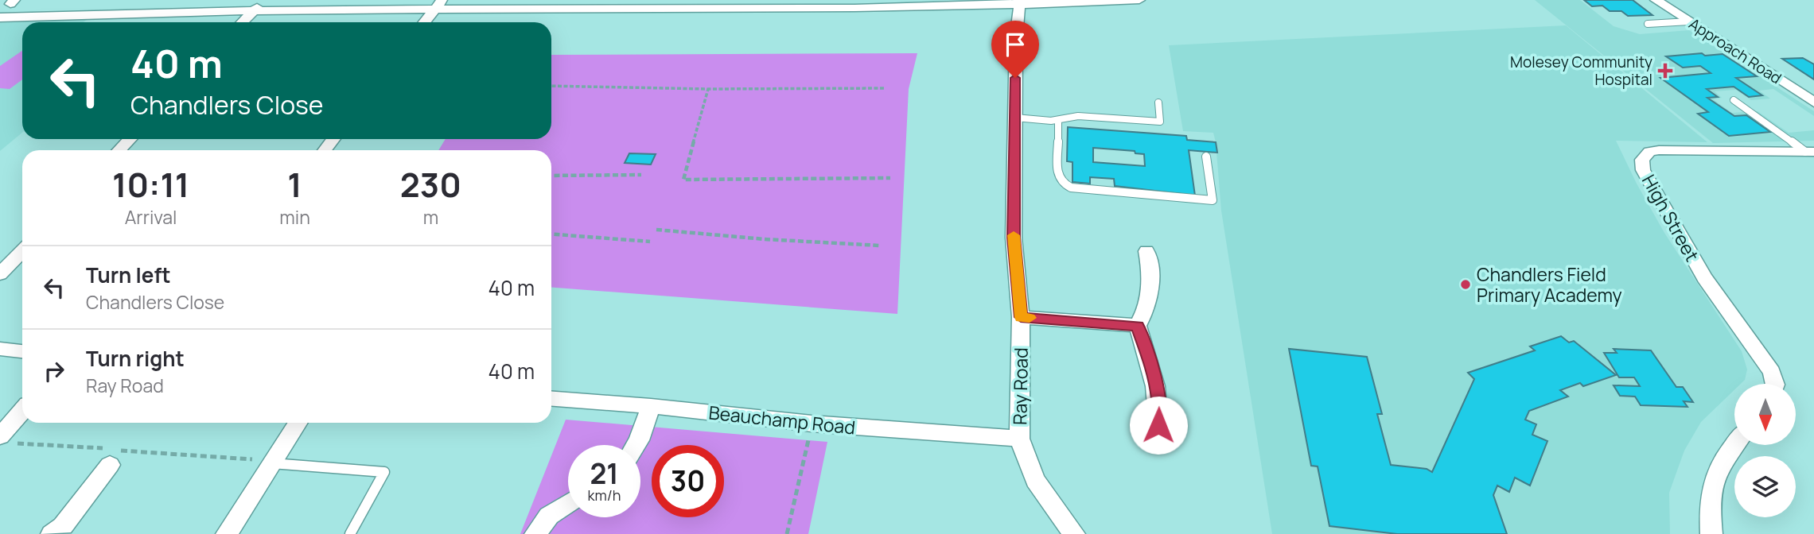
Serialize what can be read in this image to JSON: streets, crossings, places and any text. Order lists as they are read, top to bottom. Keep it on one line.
{"streets":{"street":["Approach Road","High Street","Ray Road","Beauchamp Road"]},"crossings":[["Ray Road","Beauchamp Road"]],"places":{"health":["Molesey Community Hospital"],"other":["Chandlers Field Primary Academy"]},"north":"bottom","page":{"turn":["40 m","Chandlers Close"],"eta":["10:11","Arrival","1","min","230","m"],"list":[{"name":"Turn left","note":"Chandlers Close","value":"40 m"},{"name":"Turn right","note":"Ray Road","value":"40 m"}],"speed":"21 km/h","limit":"30"}}
